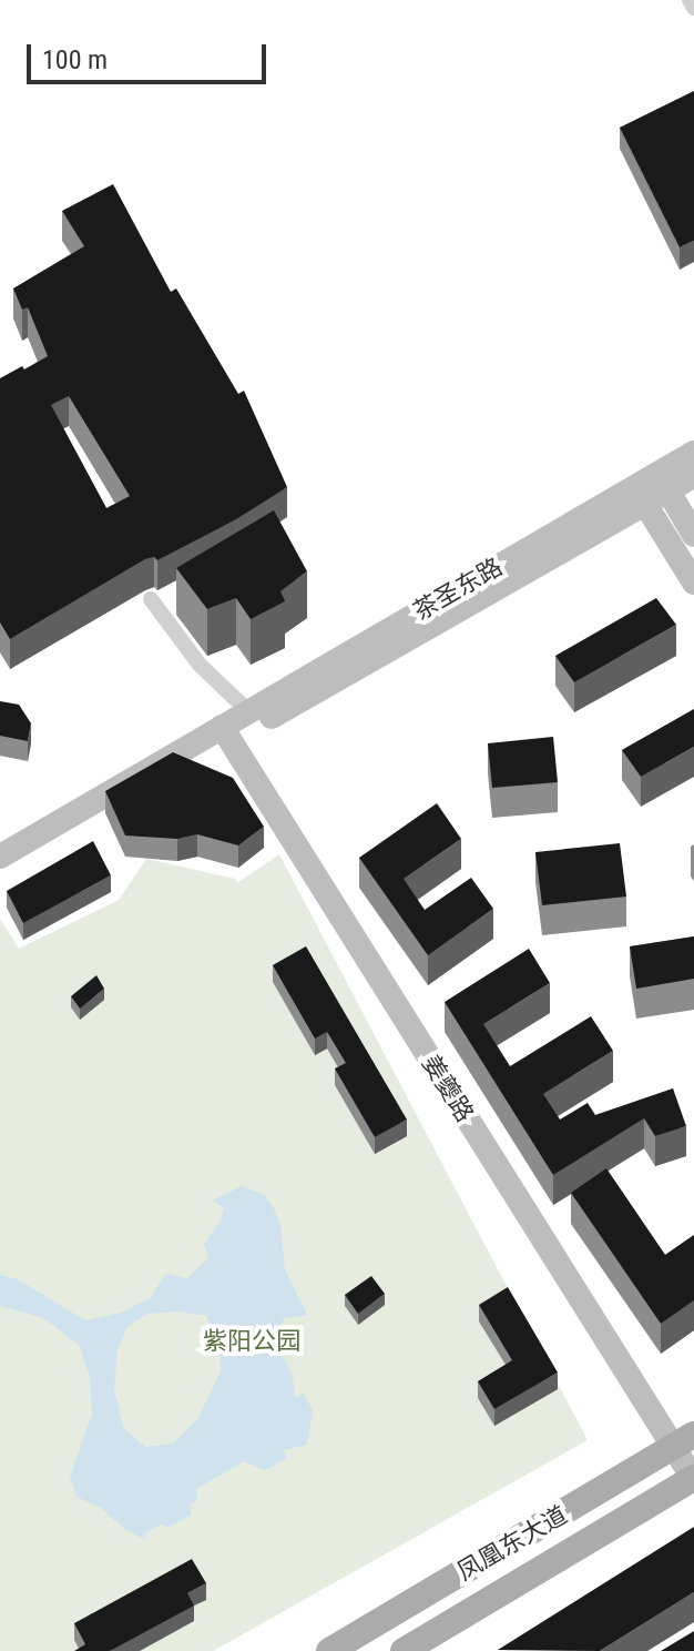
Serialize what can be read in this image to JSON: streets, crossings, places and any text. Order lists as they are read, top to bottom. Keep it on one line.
{"streets":{"main road":["茶圣东路","姜夔路","凤凰东大道"]},"crossings":[["茶圣东路","姜夔路"],["姜夔路","凤凰东大道"]],"parks":["紫阳公园"],"scale_bar":"100 m"}
